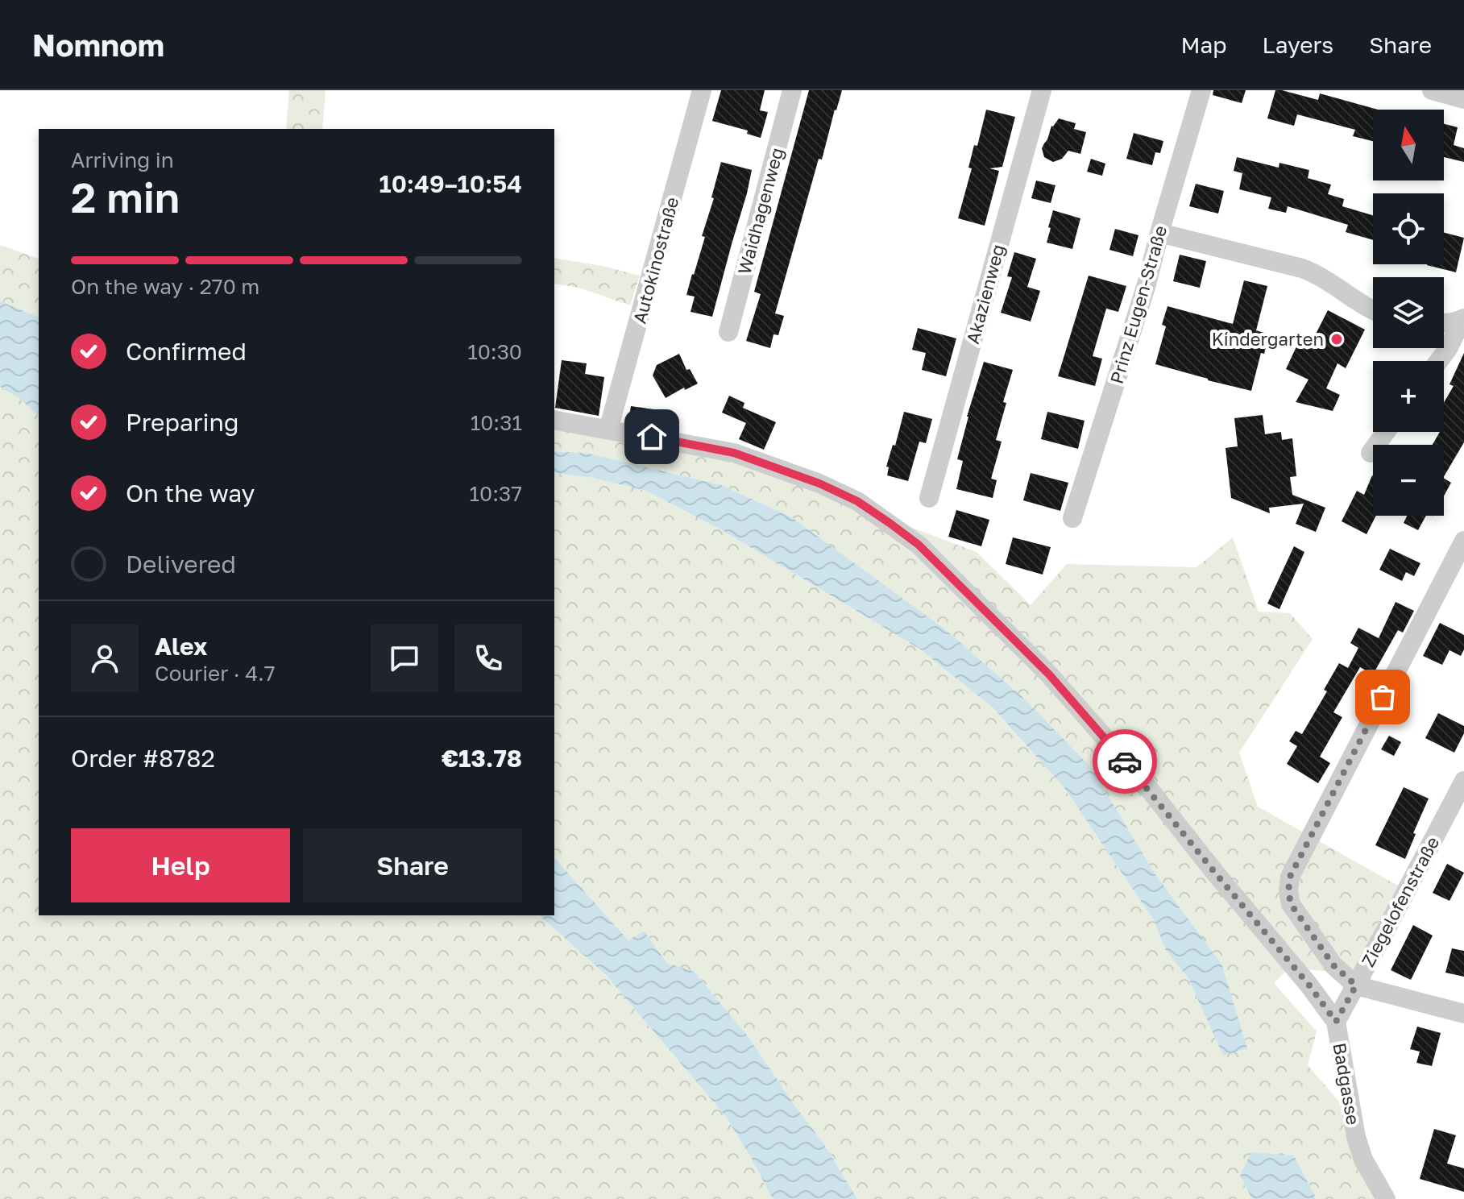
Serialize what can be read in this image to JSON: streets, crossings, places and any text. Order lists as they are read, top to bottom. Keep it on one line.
{"streets":{"street":["Waidhagenweg","Autokinostraße","Akazienweg","Prinz Eugen-Straße","Ziegelofenstraße","Badgasse"]},"crossings":[["Autokinostraße","Badgasse"],["Ziegelofenstraße","Badgasse"]],"places":["Kindergarten"],"north":"top","page":{"header":"Nomnom","nav":["Map","Layers","Share"],"map_buttons":["+","−"],"heading":["2 min","Arriving in","10:49–10:54"],"panel":["Alex","Courier · 4.7","Order #8782","€13.78"],"bar":"On the way · 270 m","list":[["Confirmed","10:30"],["Preparing","10:31"],["On the way","10:37"],"Delivered"],"buttons":["Help","Share"]}}
